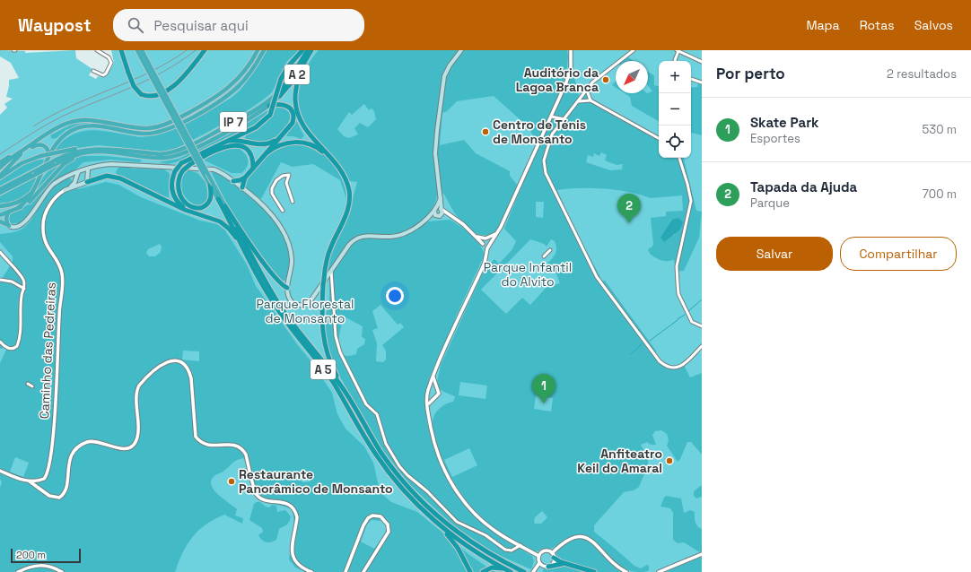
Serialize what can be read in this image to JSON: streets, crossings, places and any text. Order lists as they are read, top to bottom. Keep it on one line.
{"streets":{"highway":["A 2","IP 7","A 5"],"street":["Caminho das Pedreiras"]},"crossings":[["A 2","IP 7"]],"parks":["Parque Infantil do Alvito","Parque Florestal de Monsanto"],"places":["Auditório da Lagoa Branca","Centro de Ténis de Monsanto","Anfiteatro Keil do Amaral","Restaurante Panorâmico de Monsanto"],"scale_bar":"200 m","north":"bottom left","page":{"header":"Waypost","search":"Pesquisar aqui","nav":["Mapa","Rotas","Salvos"],"heading":["Por perto","2 resultados"],"map_buttons":["+","−"],"list":[{"mark":"1","name":"Skate Park","note":"Esportes","value":"530 m"},{"mark":"2","name":"Tapada da Ajuda","note":"Parque","value":"700 m"}],"pins":["2","1"],"buttons":["Salvar","Compartilhar"],"scale":"200 m"}}
